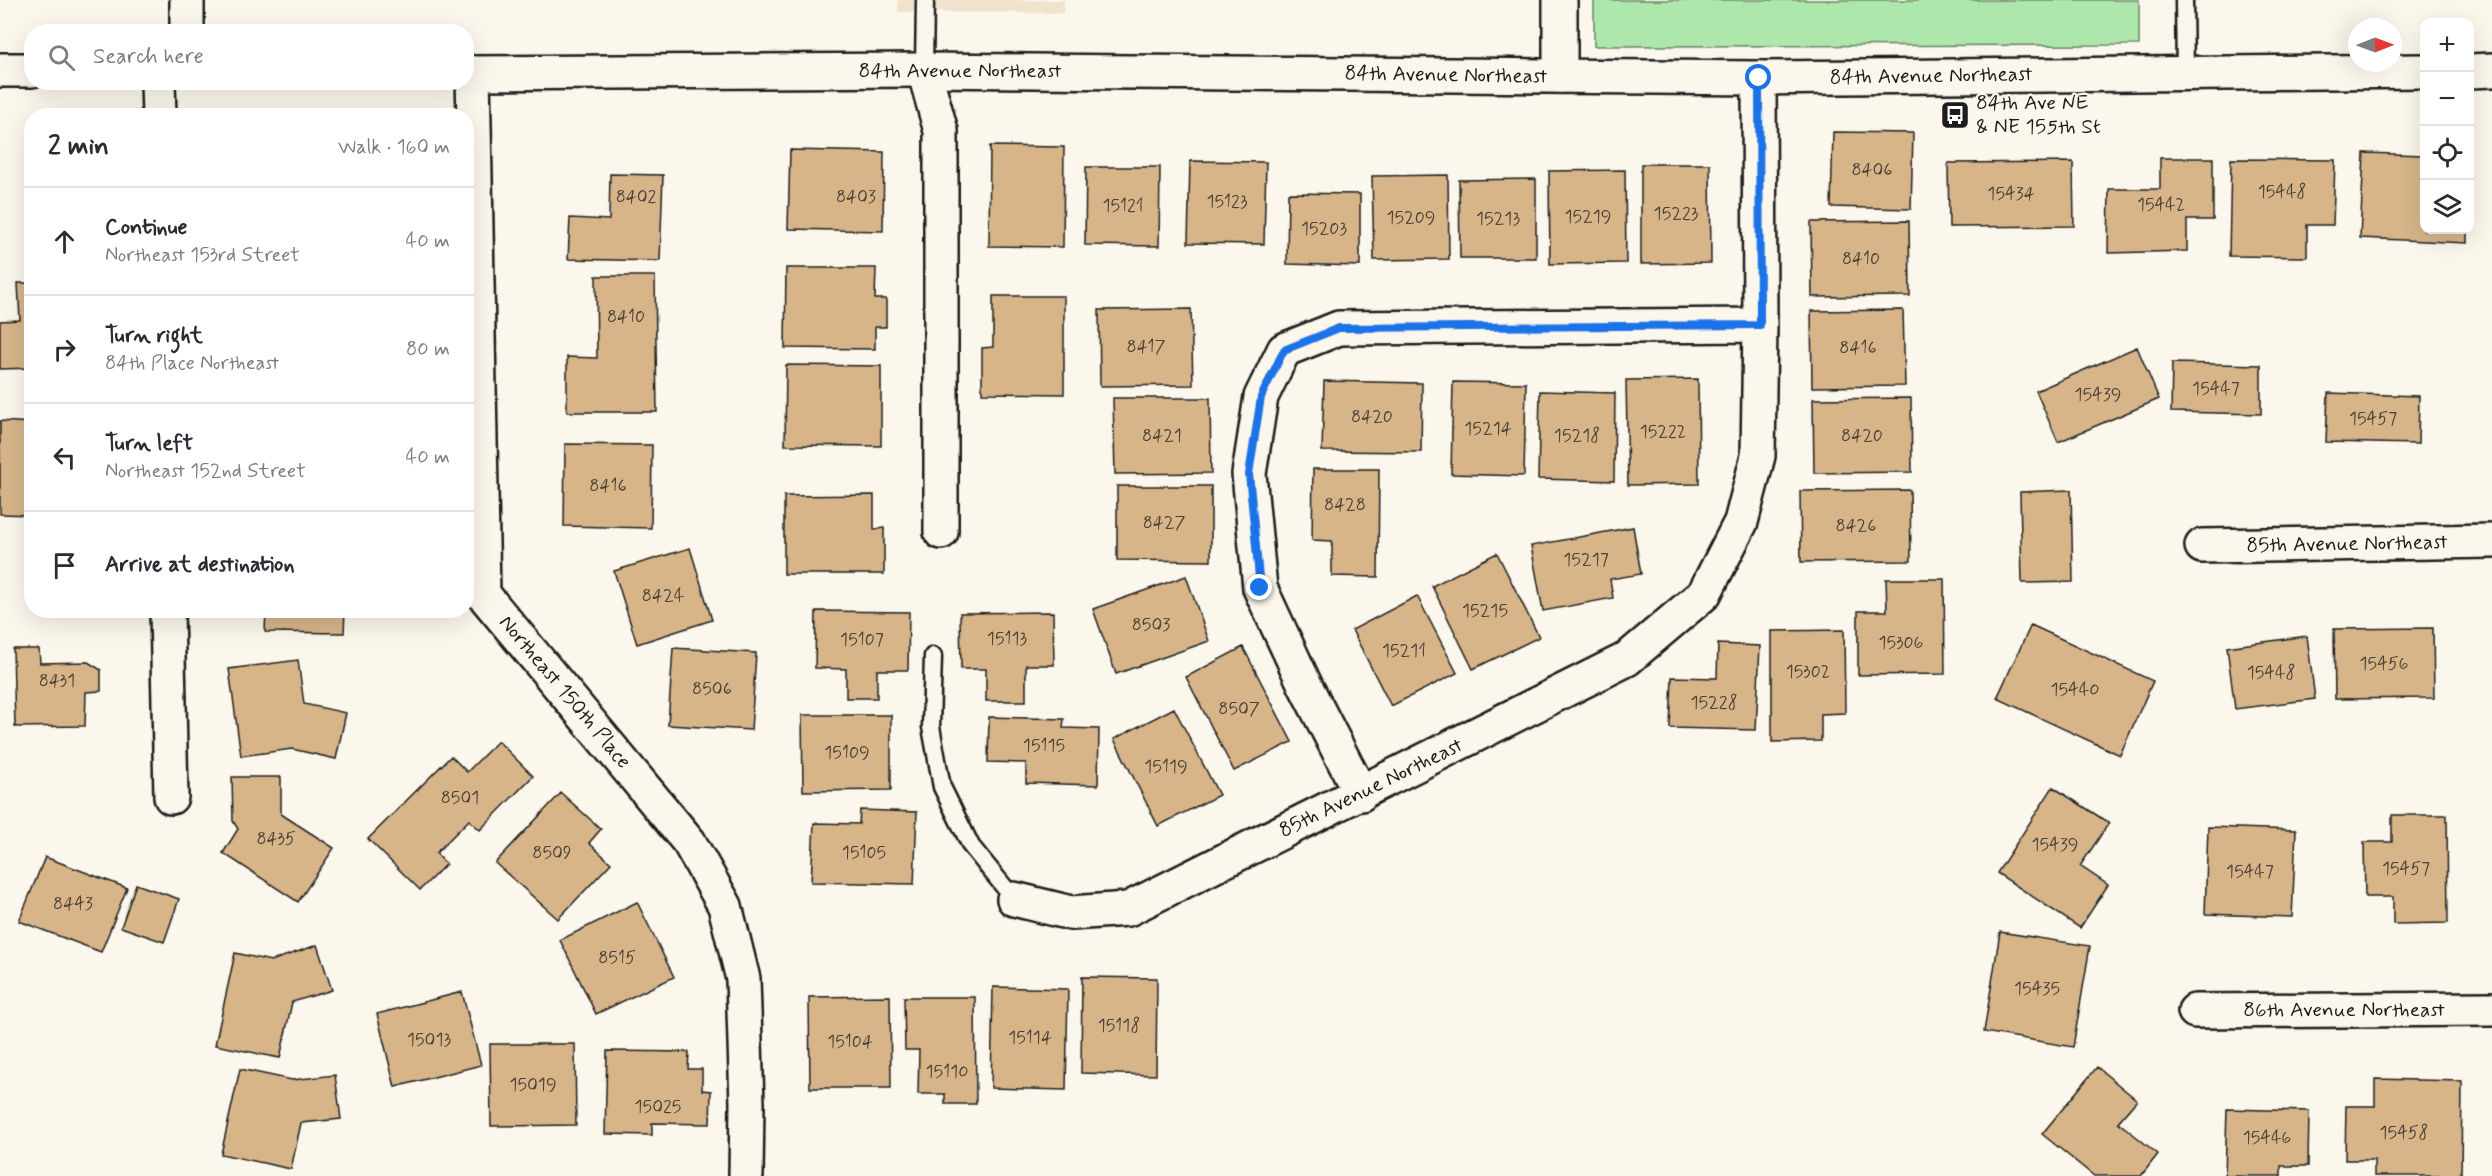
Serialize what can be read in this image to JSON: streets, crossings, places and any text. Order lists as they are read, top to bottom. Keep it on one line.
{"streets":{"street":["84th Avenue Northeast","85th Avenue Northeast","Northeast 150th Place","86th Avenue Northeast"]},"places":{"bus stop":["84th Ave NE & NE 155th St"]},"house_numbers":["8406","15448","15434","8402","8403","15123","15442","15121","15223","15219","15209","15213","15203","8410","8410","8417","8416","15447","15439","8420","15457","15214","15222","8421","15218","8420","8416","8428","8427","8426","15217","8424","15215","8503","15113","15107","15306","15211","15456","15302","15448","8431","8506","15440","15228","8507","15115","15109","15119","8501","8435","15439","8509","15105","15457","15447","8443","8515","15435","15118","15114","15013","15104","15110","15019","15025","15458","15446"],"north":"right","page":{"map_buttons":["+","−"],"search":"Search here","heading":["2 min","Walk · 160 m"],"list":[["Continue","Northeast 153rd Street","40 m"],["Turn right","84th Place Northeast","80 m"],["Turn left","Northeast 152nd Street","40 m"],"Arrive at destination"]}}
